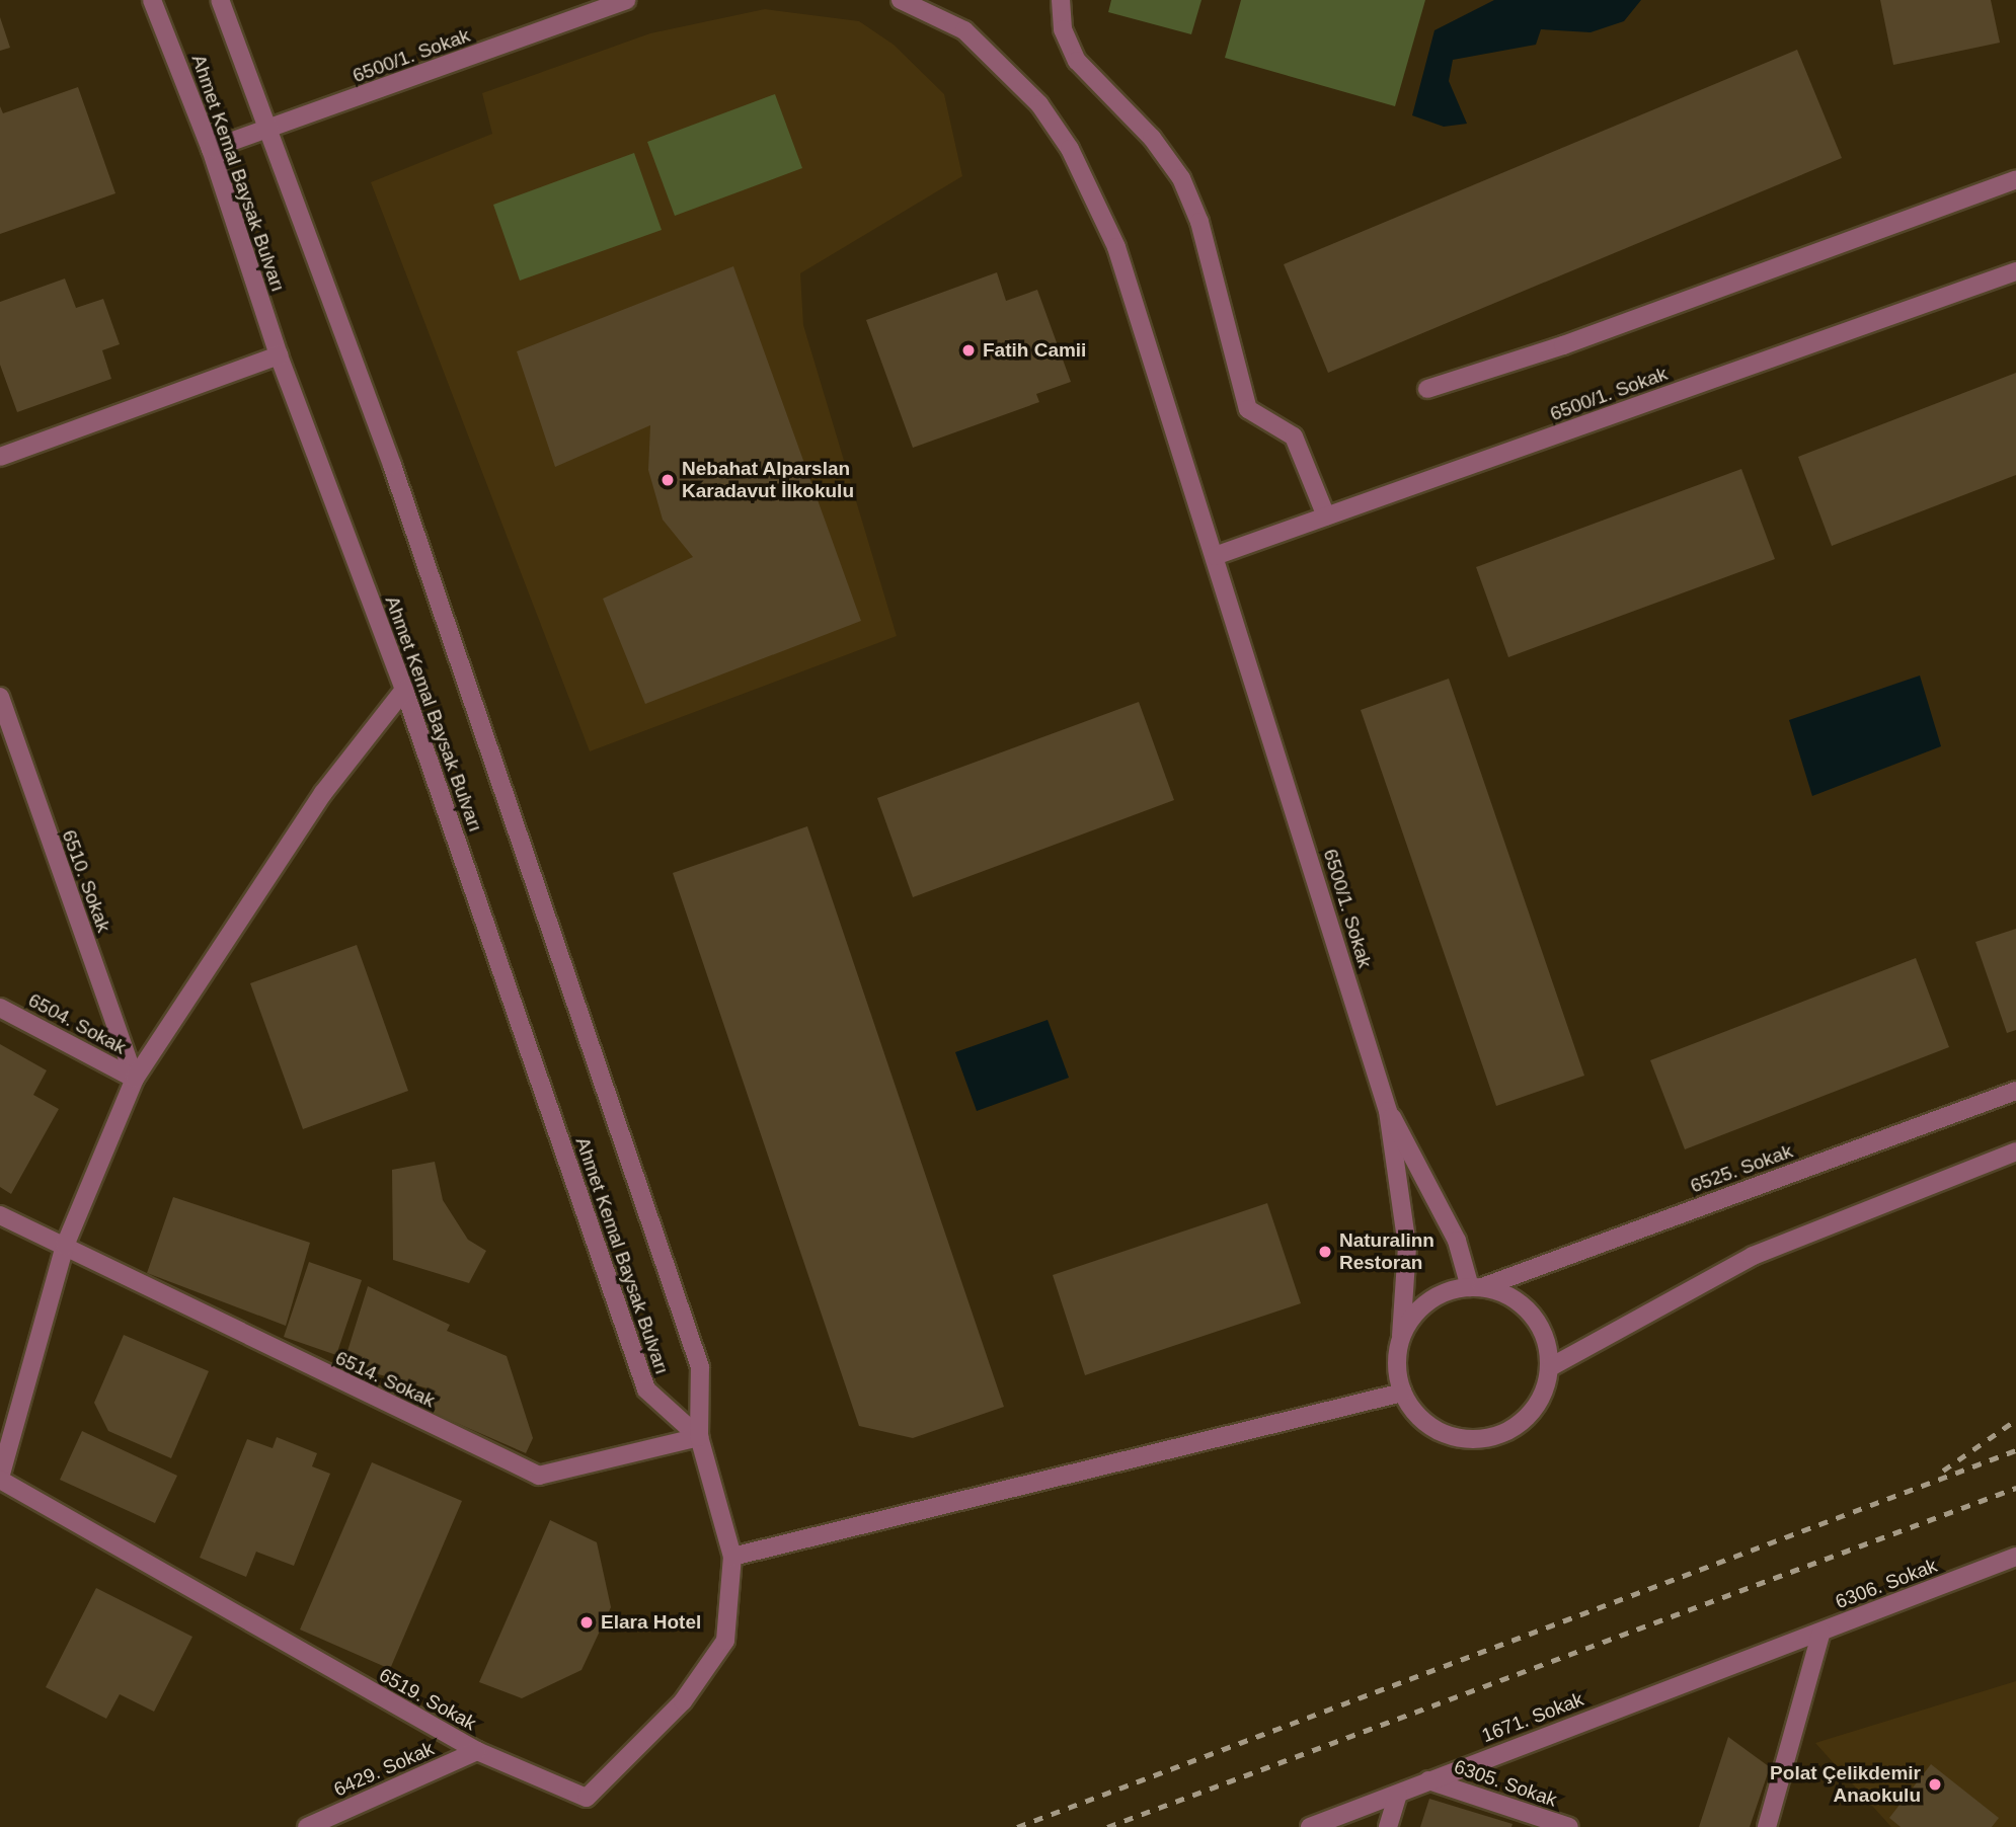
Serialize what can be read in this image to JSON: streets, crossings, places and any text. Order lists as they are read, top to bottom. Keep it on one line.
{"streets":{"street":["6500/1. Sokak","Ahmet Kemal Baysak Bulvarı","6510. Sokak","6504. Sokak","6525. Sokak","6514. Sokak","6306. Sokak","6519. Sokak","1671. Sokak","6429. Sokak","6305. Sokak"]},"crossings":[["6500/1. Sokak","Ahmet Kemal Baysak Bulvarı"],["Ahmet Kemal Baysak Bulvarı","6514. Sokak"],["6510. Sokak","6504. Sokak"],["6306. Sokak","1671. Sokak"],["6519. Sokak","6429. Sokak"],["1671. Sokak","6305. Sokak"]],"places":["Fatih Camii","Nebahat Alparslan Karadavut İlkokulu","Naturalinn Restoran","Elara Hotel","Polat Çelikdemir Anaokulu"]}
